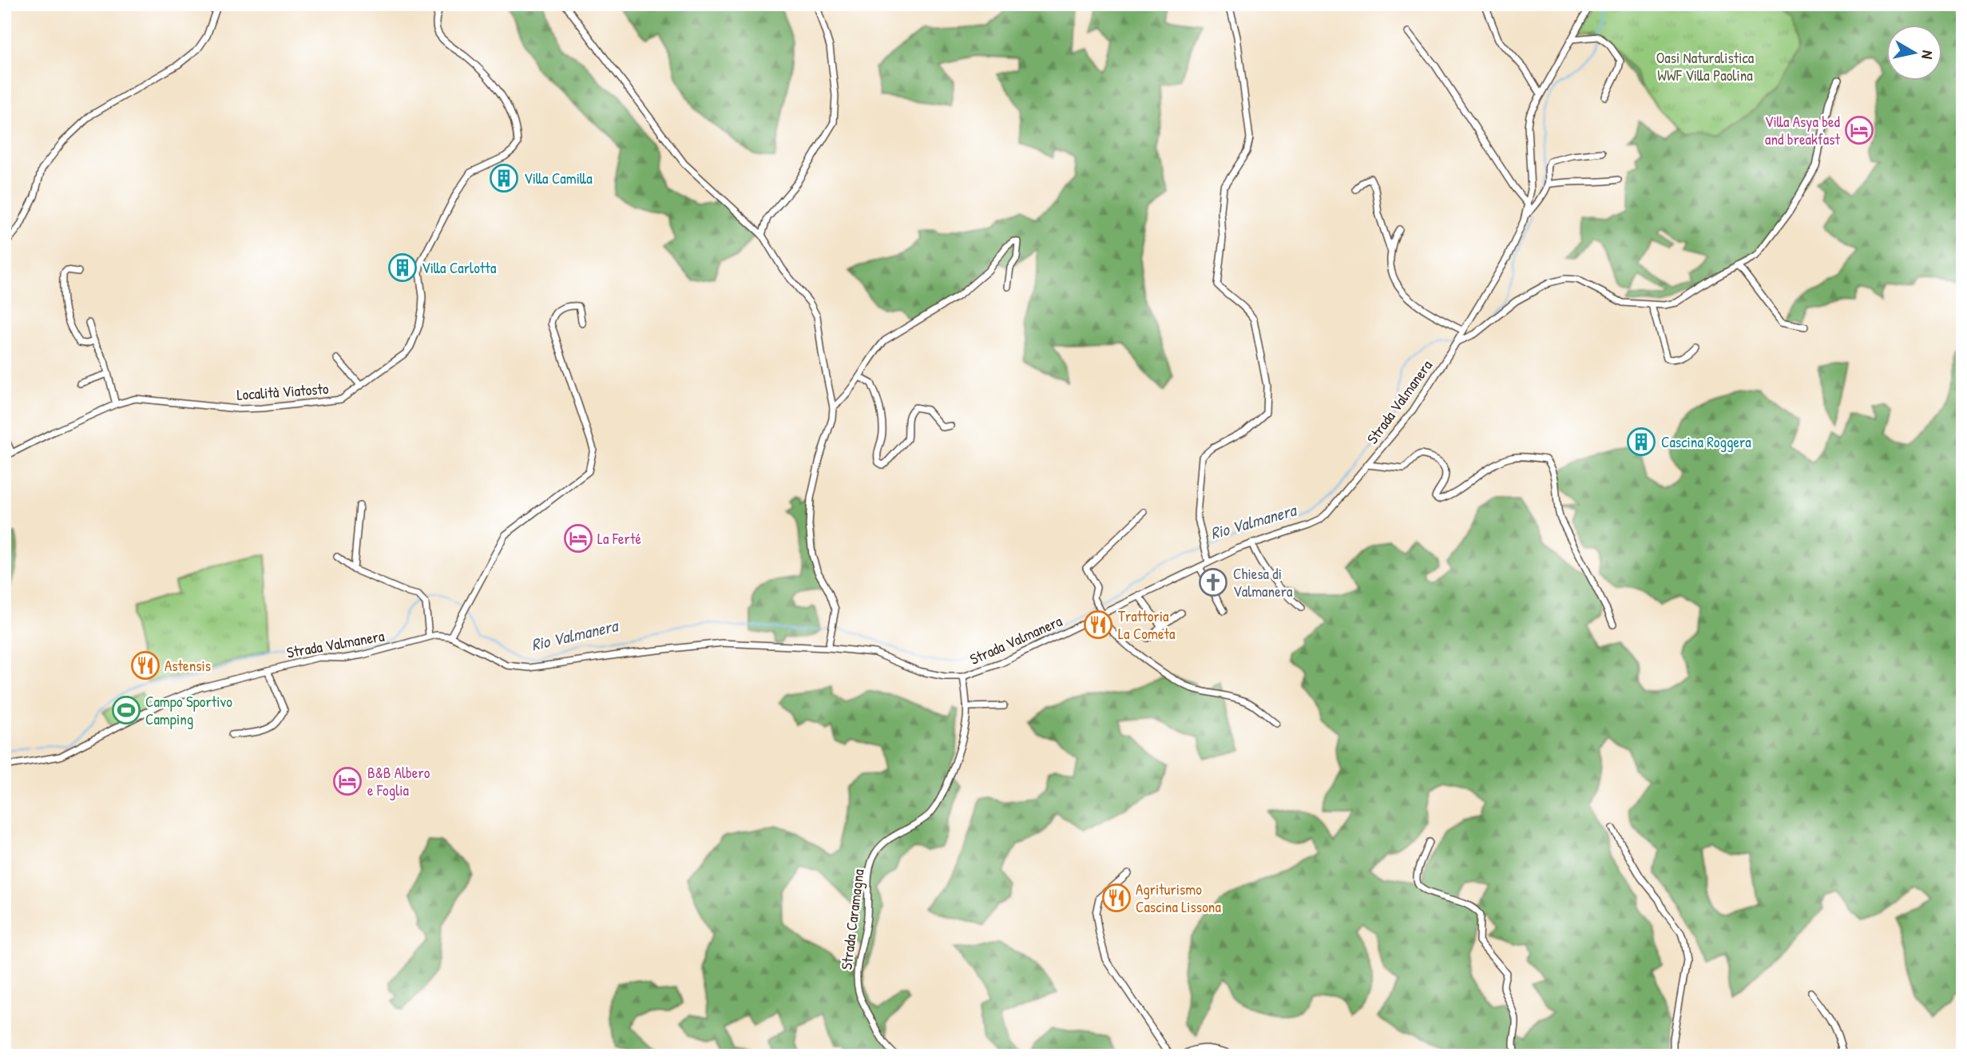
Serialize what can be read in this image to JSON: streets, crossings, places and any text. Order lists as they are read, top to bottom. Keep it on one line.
{"streets":{"street":["Località Viatosto","Strada Valmanera","Strada Caramagna"]},"crossings":[["Strada Valmanera","Strada Caramagna"]],"water":["Rio Valmanera"],"parks":["Oasi Naturalistica WWF Villa Paolina"],"places":{"hotel":["Villa Asya bed and breakfast","La Ferté","B&B Albero e Foglia"],"building":["Villa Camilla","Villa Carlotta","Cascina Roggera"],"church":["Chiesa di Valmanera"],"restaurant":["Trattoria La Cometa","Astensis","Agriturismo Cascina Lissona"],"sports":["Campo Sportivo Camping"]},"north":"right"}
